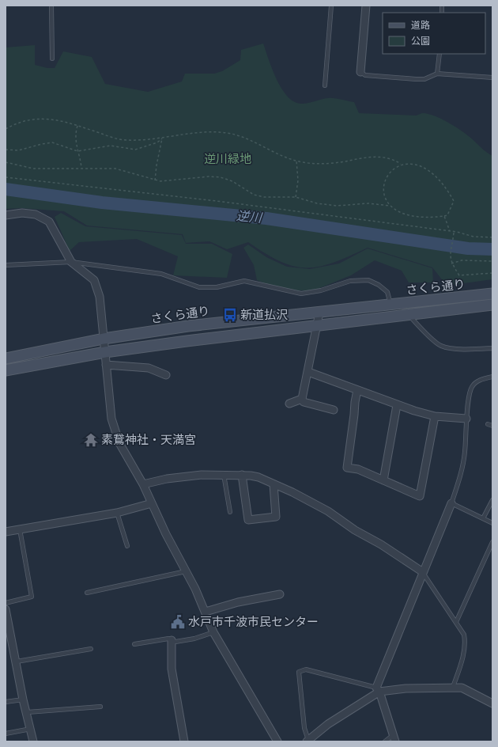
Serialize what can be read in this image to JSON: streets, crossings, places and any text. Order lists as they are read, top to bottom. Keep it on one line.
{"streets":{"street":["さくら通り"]},"water":["逆川"],"parks":["逆川緑地"],"places":{"bus stop":["新道払沢"],"temple":["素鵞神社・天満宮"],"public building":["水戸市千波市民センター"]},"legend":["道路","公園"]}
